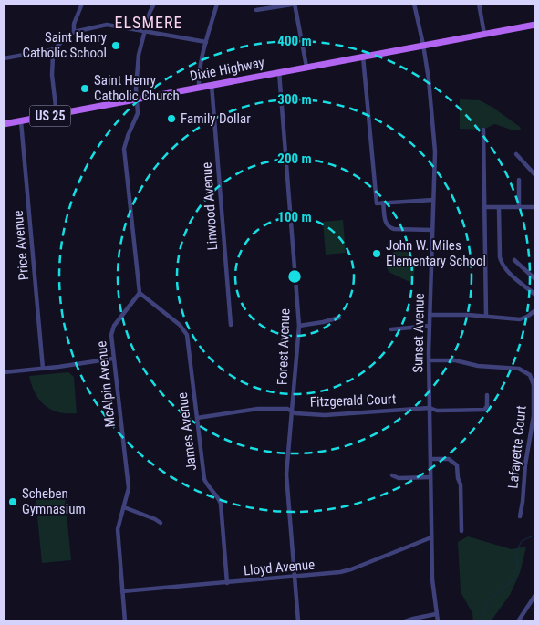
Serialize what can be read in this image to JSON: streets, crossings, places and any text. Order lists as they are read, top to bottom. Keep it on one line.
{"streets":{"main road":["Dixie Highway","US 25"],"street":["Linwood Avenue","Price Avenue","Sunset Avenue","Forest Avenue","McAlpin Avenue","Fitzgerald Court","James Avenue","Lafayette Court","Lloyd Avenue"]},"crossings":[["Dixie Highway","Linwood Avenue"],["Dixie Highway","Price Avenue"],["Dixie Highway","Sunset Avenue"],["Dixie Highway","Forest Avenue"],["Sunset Avenue","Fitzgerald Court"],["Sunset Avenue","Lafayette Court"],["Sunset Avenue","Lloyd Avenue"],["Forest Avenue","Fitzgerald Court"],["Forest Avenue","Lloyd Avenue"],["McAlpin Avenue","James Avenue"],["McAlpin Avenue","Lloyd Avenue"],["Fitzgerald Court","James Avenue"],["James Avenue","Lloyd Avenue"]],"districts":["ELSMERE"],"places":["Saint Henry Catholic School","Saint Henry Catholic Church","Family Dollar","John W. Miles Elementary School","Scheben Gymnasium"],"rings":["400 m","300 m","200 m","100 m"]}
